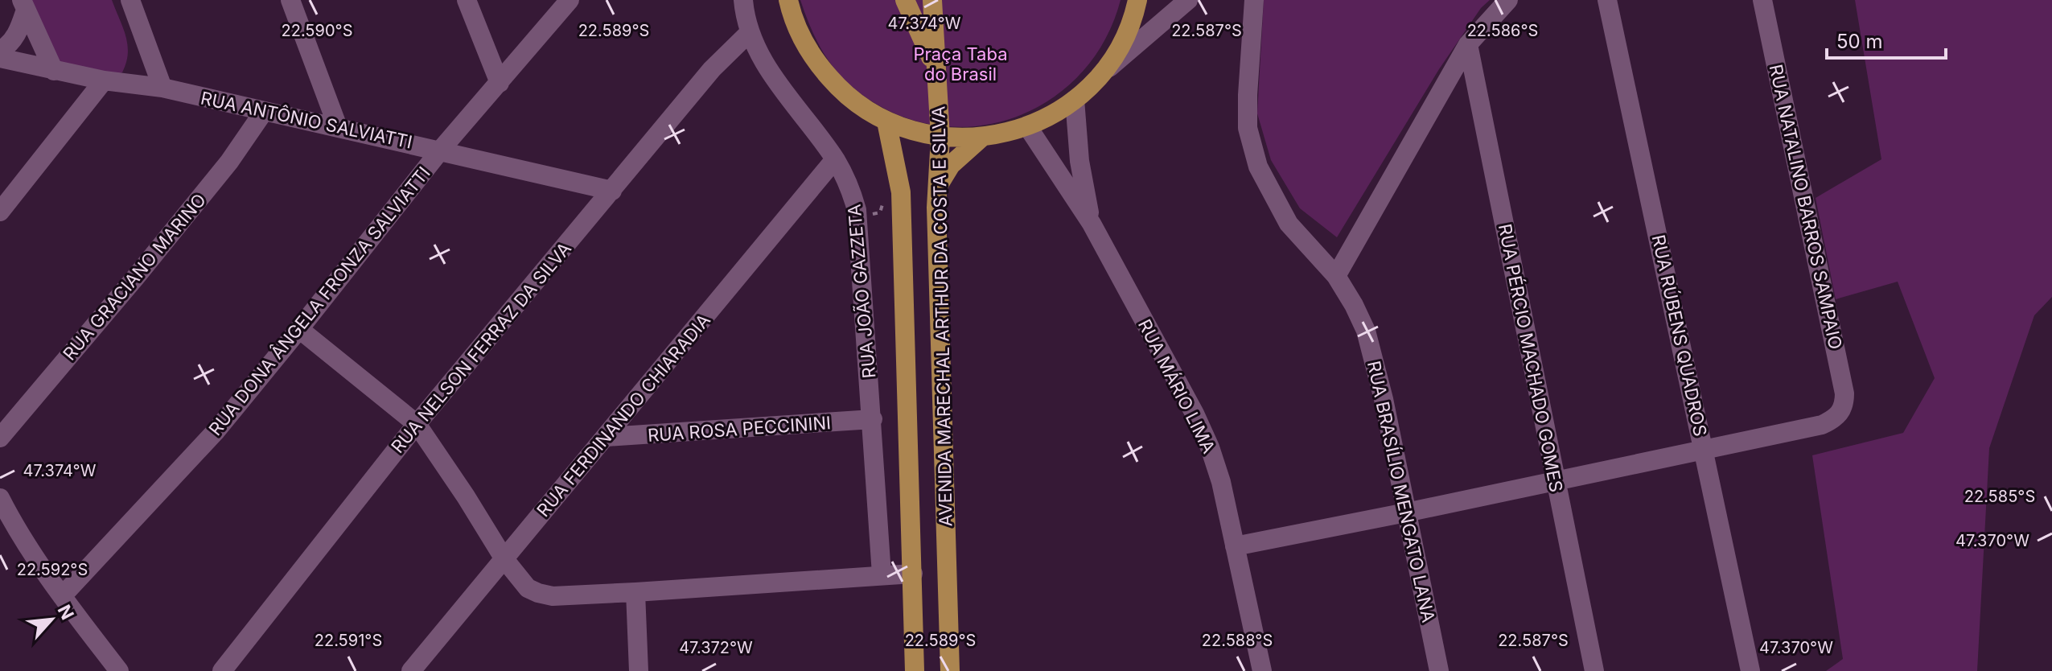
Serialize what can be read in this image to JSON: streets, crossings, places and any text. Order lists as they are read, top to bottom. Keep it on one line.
{"streets":{"main road":["AVENIDA MARECHAL ARTHUR DA COSTA E SILVA"],"street":["RUA ANTÔNIO SALVIATTI","RUA NATALINO BARROS SAMPAIO","RUA GRACIANO MARINO","RUA JOÃO GAZZETA","RUA DONA ÂNGELA FRONZA SALVIATTI","RUA RÚBENS QUADROS","RUA NELSON FERRAZ DA SILVA","RUA PÉRCIO MACHADO GOMES","RUA MÁRIO LIMA","RUA FERDINANDO CHIARADIA","RUA ROSA PECCININI","RUA BRASÍLIO MENGATO LANA"]},"crossings":[["RUA ANTÔNIO SALVIATTI","RUA GRACIANO MARINO"],["RUA ANTÔNIO SALVIATTI","RUA DONA ÂNGELA FRONZA SALVIATTI"],["RUA ANTÔNIO SALVIATTI","RUA NELSON FERRAZ DA SILVA"],["RUA NATALINO BARROS SAMPAIO","RUA RÚBENS QUADROS"],["RUA JOÃO GAZZETA","RUA NELSON FERRAZ DA SILVA"],["RUA JOÃO GAZZETA","RUA FERDINANDO CHIARADIA"],["RUA JOÃO GAZZETA","RUA ROSA PECCININI"],["RUA FERDINANDO CHIARADIA","RUA ROSA PECCININI"]],"parks":["Praça Taba do Brasil"],"scale_bar":"50 m","north":"top right","coordinates":["47.374°W","22.590°S","22.589°S","22.587°S","22.586°S","22.585°S","47.370°W","22.592°S","22.591°S","22.588°S","47.372°W"]}
